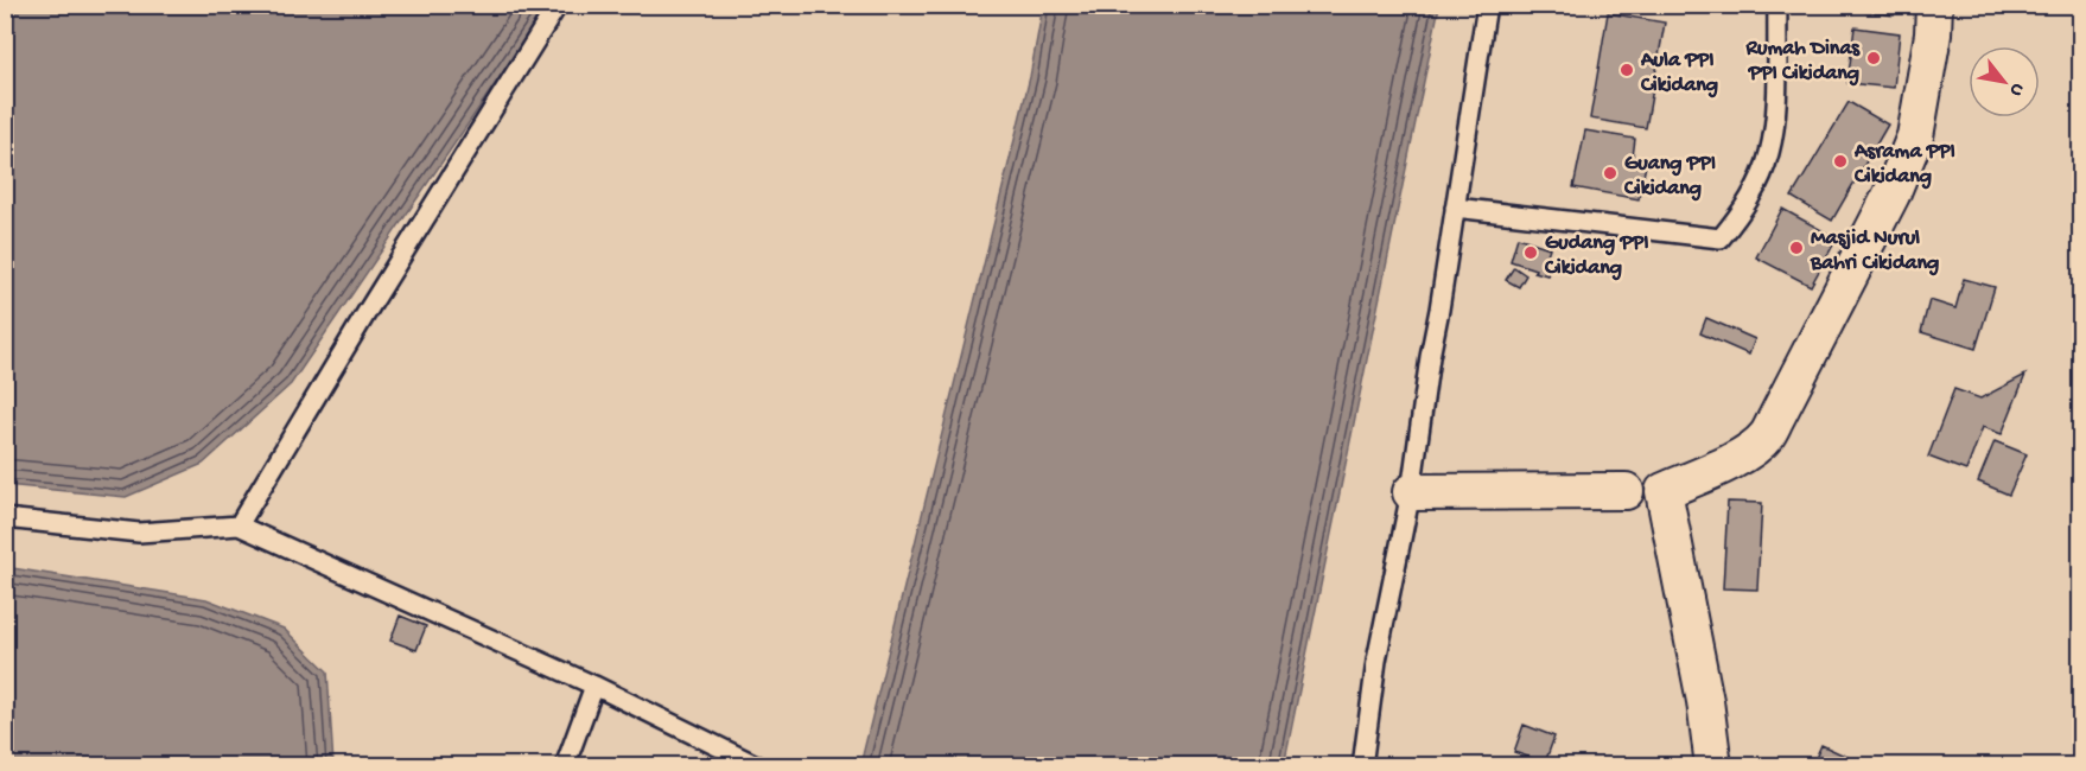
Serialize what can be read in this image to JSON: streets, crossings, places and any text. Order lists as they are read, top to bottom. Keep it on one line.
{"places":["Rumah Dinas PPI Cikidang","Aula PPI Cikidang","Asrama PPI Cikidang","Guang PPI Cikidang","Masjid Nurul Bahri Cikidang","Gudang PPI Cikidang"],"north":"bottom right"}
